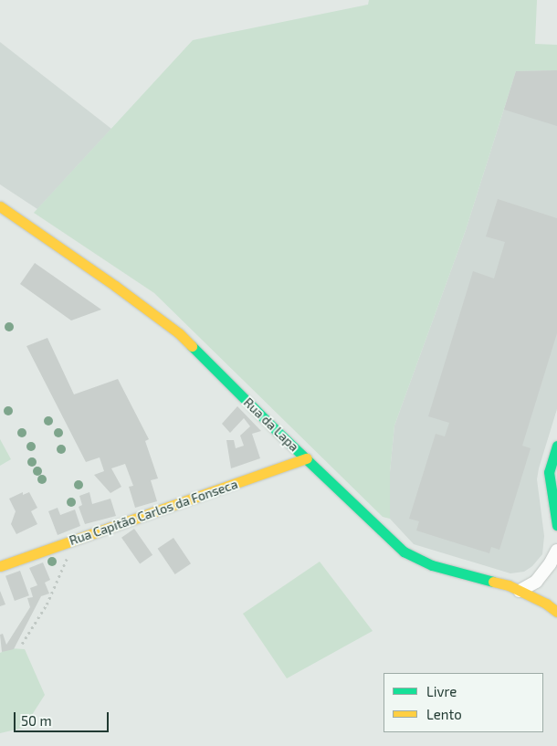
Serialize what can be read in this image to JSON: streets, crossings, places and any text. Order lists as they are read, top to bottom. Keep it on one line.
{"streets":{"main road":["Rua da Lapa","Rua Capitão Carlos da Fonseca"]},"crossings":[["Rua da Lapa","Rua Capitão Carlos da Fonseca"]],"legend":["Livre","Lento"],"scale_bar":"50 m"}
